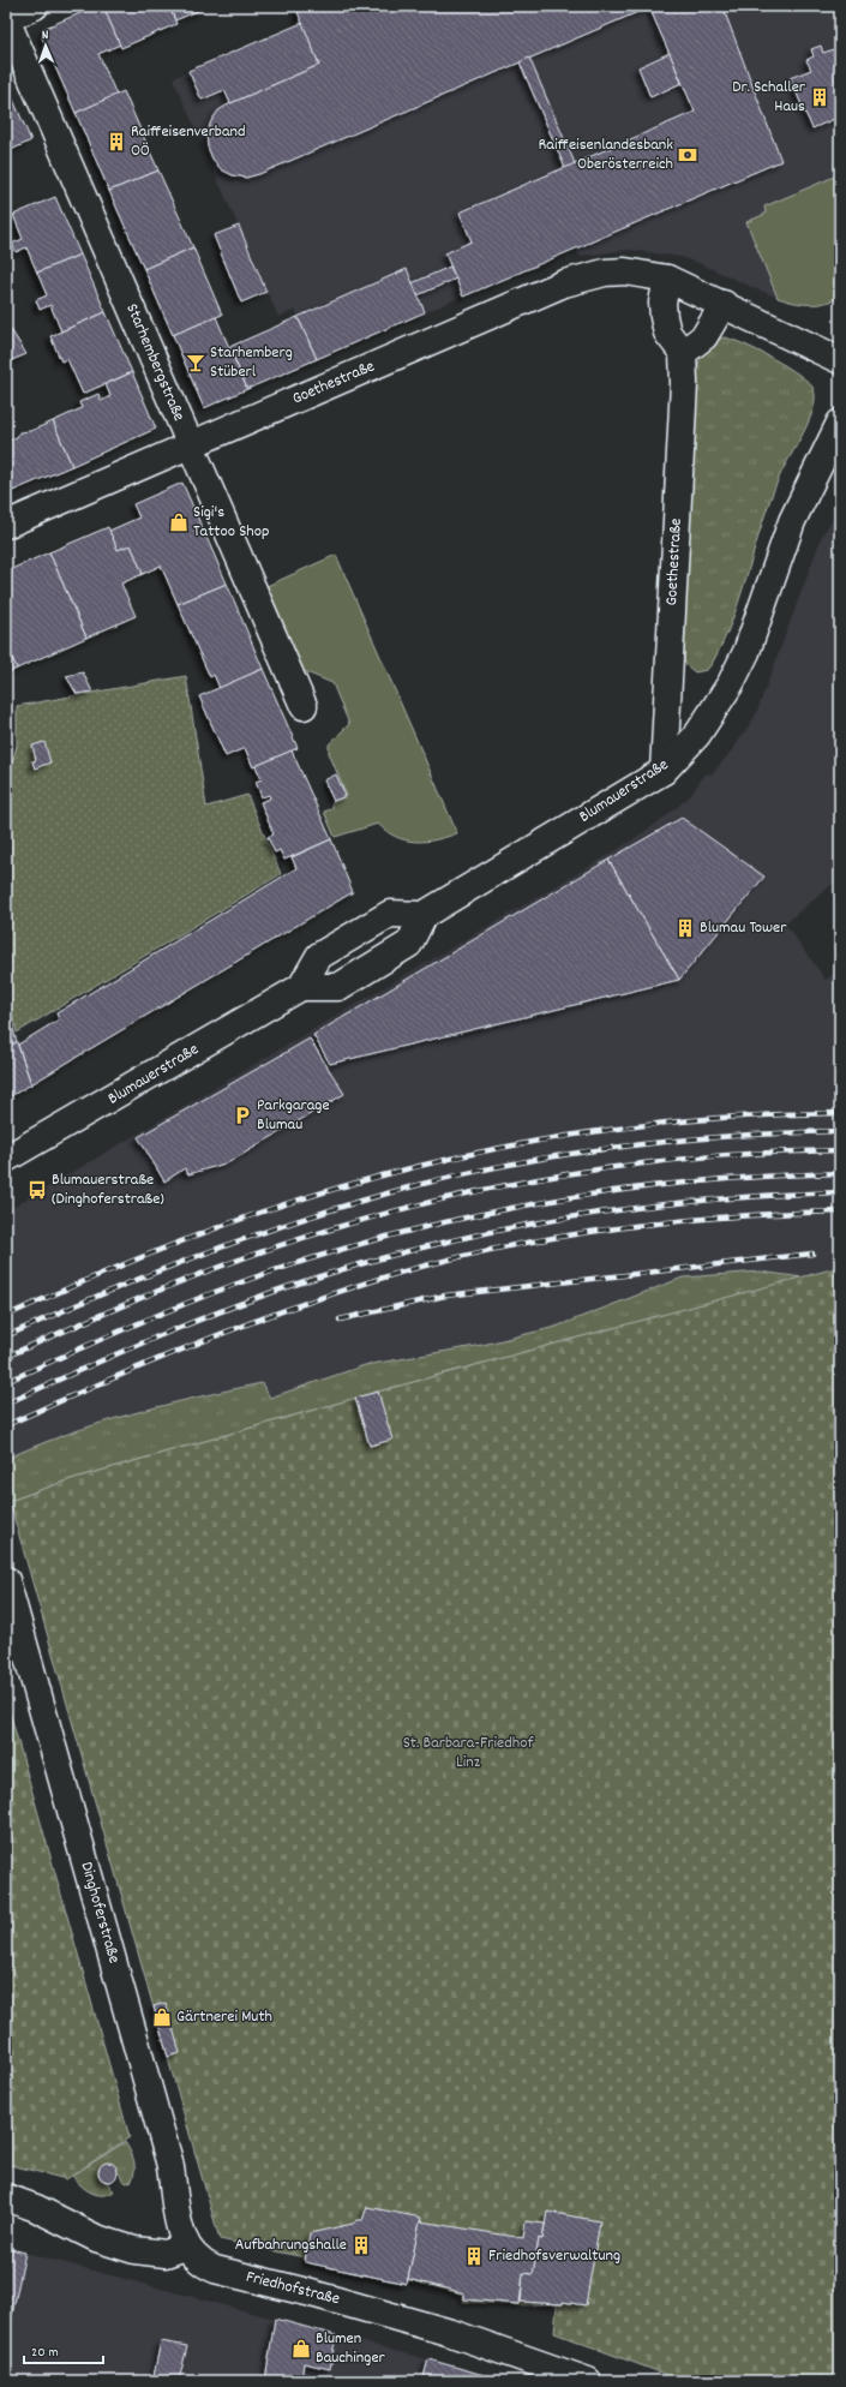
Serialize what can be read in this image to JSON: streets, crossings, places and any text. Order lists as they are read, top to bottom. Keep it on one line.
{"streets":{"main road":["Starhembergstraße","Goethestraße","Blumauerstraße","Dinghoferstraße","Friedhofstraße"]},"crossings":[["Starhembergstraße","Goethestraße"],["Goethestraße","Blumauerstraße"],["Dinghoferstraße","Friedhofstraße"]],"parks":["St. Barbara-Friedhof Linz"],"places":{"building":["Dr. Schaller Haus","Raiffeisenverband OÖ","Blumau Tower","Aufbahrungshalle","Friedhofsverwaltung"],"bank":["Raiffeisenlandesbank Oberösterreich"],"bar":["Starhemberg Stüberl"],"shop":["Sigi's Tattoo Shop","Gärtnerei Muth","Blumen Bauchinger"],"parking":["Parkgarage Blumau"],"bus stop":["Blumauerstraße (Dinghoferstraße)"]},"scale_bar":"20 m","north":"top"}
